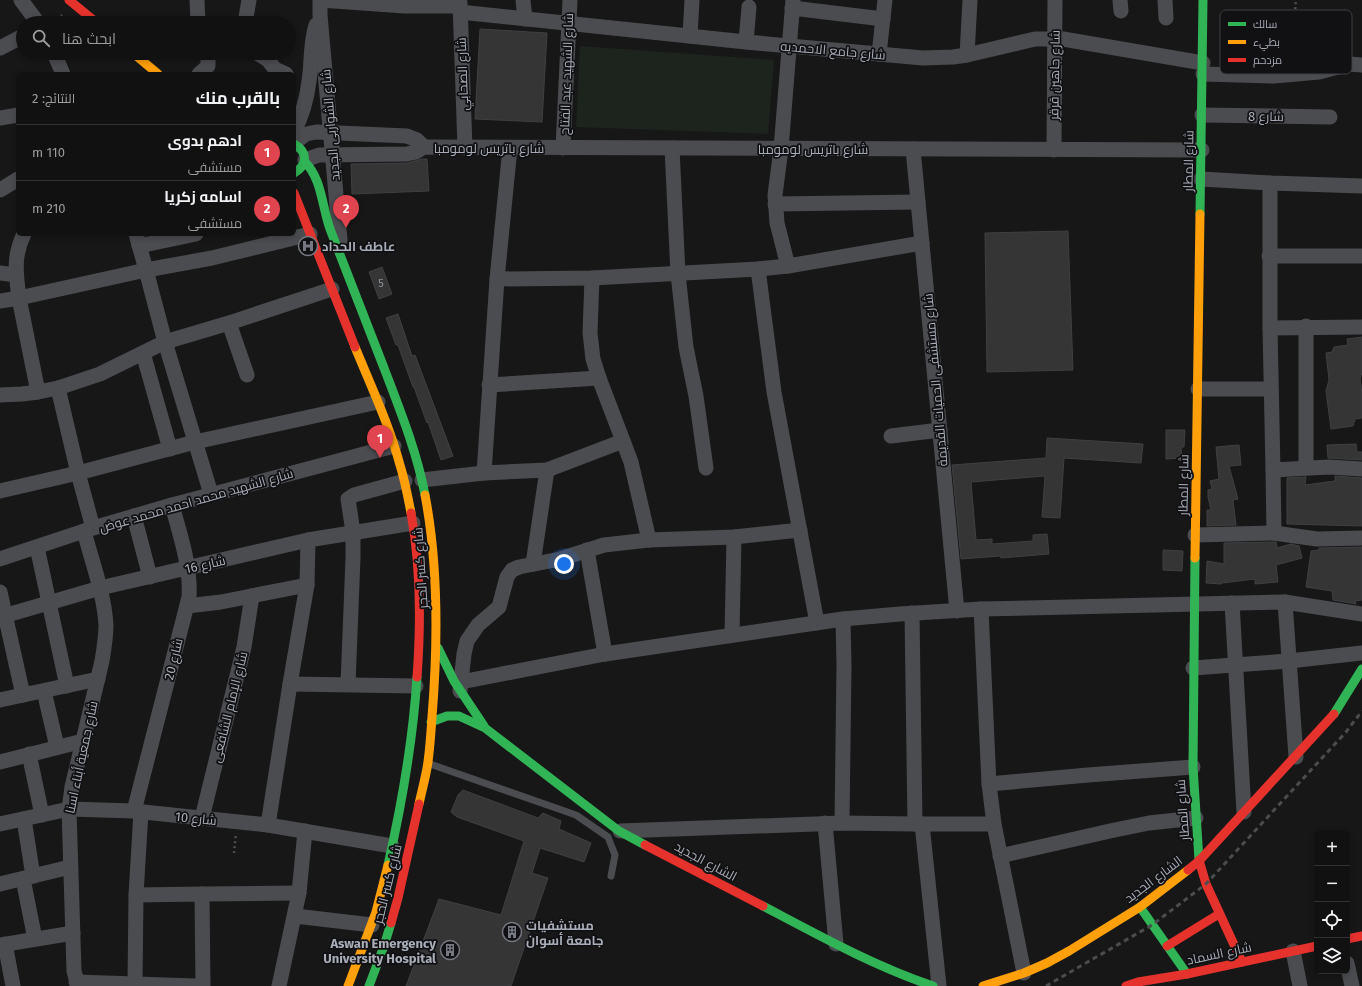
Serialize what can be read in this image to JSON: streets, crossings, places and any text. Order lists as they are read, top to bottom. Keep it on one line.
{"streets":{"main road":["شارع المطار","شارع كسر الحجر","الشارع الجديد","شارع السماد"],"street":["شارع جامع الاحمديه","شارع الصحابي","شارع الشهيد عبد الفتاح","شارع جاهين قرقر","شارع 8","شارع الشواربى الجديد","شارع باتريس لومومبا","شارع مستشفى الحميات القديمة","شارع الشهيد محمد احمد محمد عوض","شارع 16","شارع 20","شارع الإمام الشافعى","شارع جمعية أبناء اسنا","شارع 10"]},"crossings":[["شارع جامع الاحمديه","شارع الصحابي"],["شارع جامع الاحمديه","شارع الشهيد عبد الفتاح"],["شارع جامع الاحمديه","شارع جاهين قرقر"],["شارع جامع الاحمديه","شارع الشواربى الجديد"],["شارع جامع الاحمديه","شارع المطار"],["شارع الصحابي","شارع باتريس لومومبا"],["شارع الشهيد عبد الفتاح","شارع باتريس لومومبا"],["شارع جاهين قرقر","شارع باتريس لومومبا"],["شارع 8","شارع المطار"],["شارع الشواربى الجديد","شارع باتريس لومومبا"],["شارع الشواربى الجديد","شارع كسر الحجر"],["شارع باتريس لومومبا","شارع المطار"],["شارع باتريس لومومبا","شارع مستشفى الحميات القديمة"],["شارع باتريس لومومبا","شارع كسر الحجر"],["شارع المطار","الشارع الجديد"],["شارع المطار","شارع السماد"],["شارع الشهيد محمد احمد محمد عوض","شارع كسر الحجر"],["شارع الشهيد محمد احمد محمد عوض","شارع 20"],["شارع الشهيد محمد احمد محمد عوض","شارع جمعية أبناء اسنا"],["شارع 16","شارع كسر الحجر"],["شارع 16","شارع 20"],["شارع 16","شارع جمعية أبناء اسنا"],["شارع كسر الحجر","شارع 10"],["شارع كسر الحجر","الشارع الجديد"],["شارع 20","شارع 10"],["شارع الإمام الشافعى","شارع 10"],["شارع جمعية أبناء اسنا","شارع 10"]],"places":{"hospital":["عاطف الحداد"],"building":["مستشفيات جامعة أسوان","Aswan Emergency University Hospital"]},"house_numbers":["5"],"legend":["سالك","بطيء","مزدحم"],"page":{"search":"ابحث هنا","heading":["بالقرب منك","النتائج: 2"],"list":[{"mark":"1","name":"ادهم بدوى","note":"مستشفى","value":"110 m"},{"mark":"2","name":"اسامه زكريا","note":"مستشفى","value":"210 m"}],"pins":["2","1"],"map_buttons":["+","−"]}}
